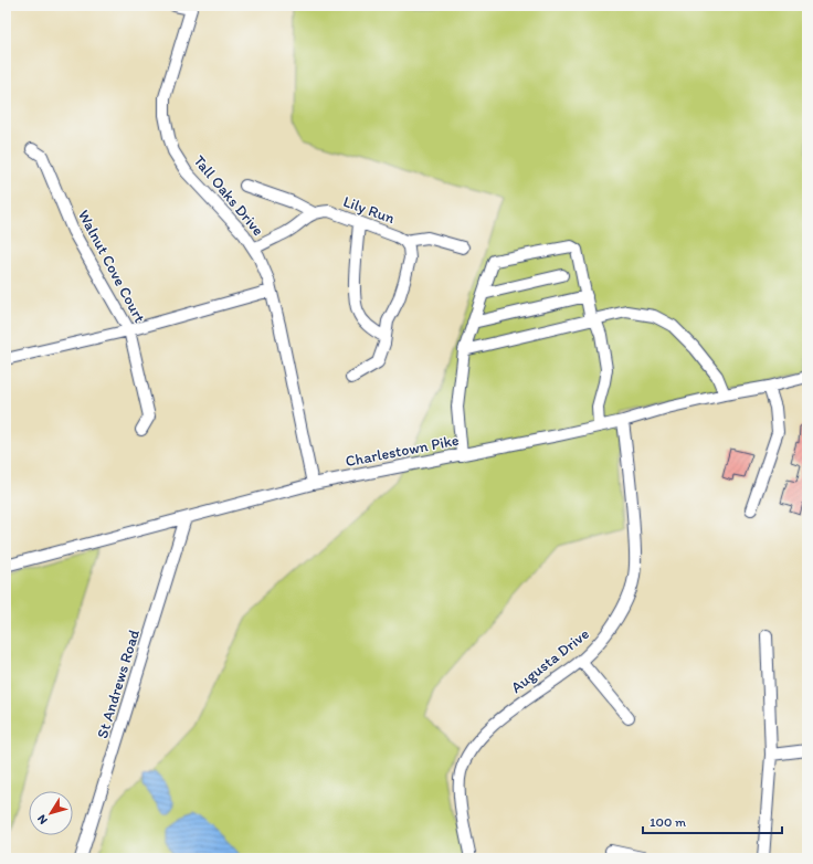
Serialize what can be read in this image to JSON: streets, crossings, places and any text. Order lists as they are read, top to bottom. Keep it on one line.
{"streets":{"street":["Tall Oaks Drive","Lily Run","Walnut Cove Court","Charlestown Pike","Augusta Drive","St Andrews Road"]},"crossings":[["Tall Oaks Drive","Charlestown Pike"],["Charlestown Pike","Augusta Drive"],["Charlestown Pike","St Andrews Road"]],"scale_bar":"100 m","north":"bottom left"}
